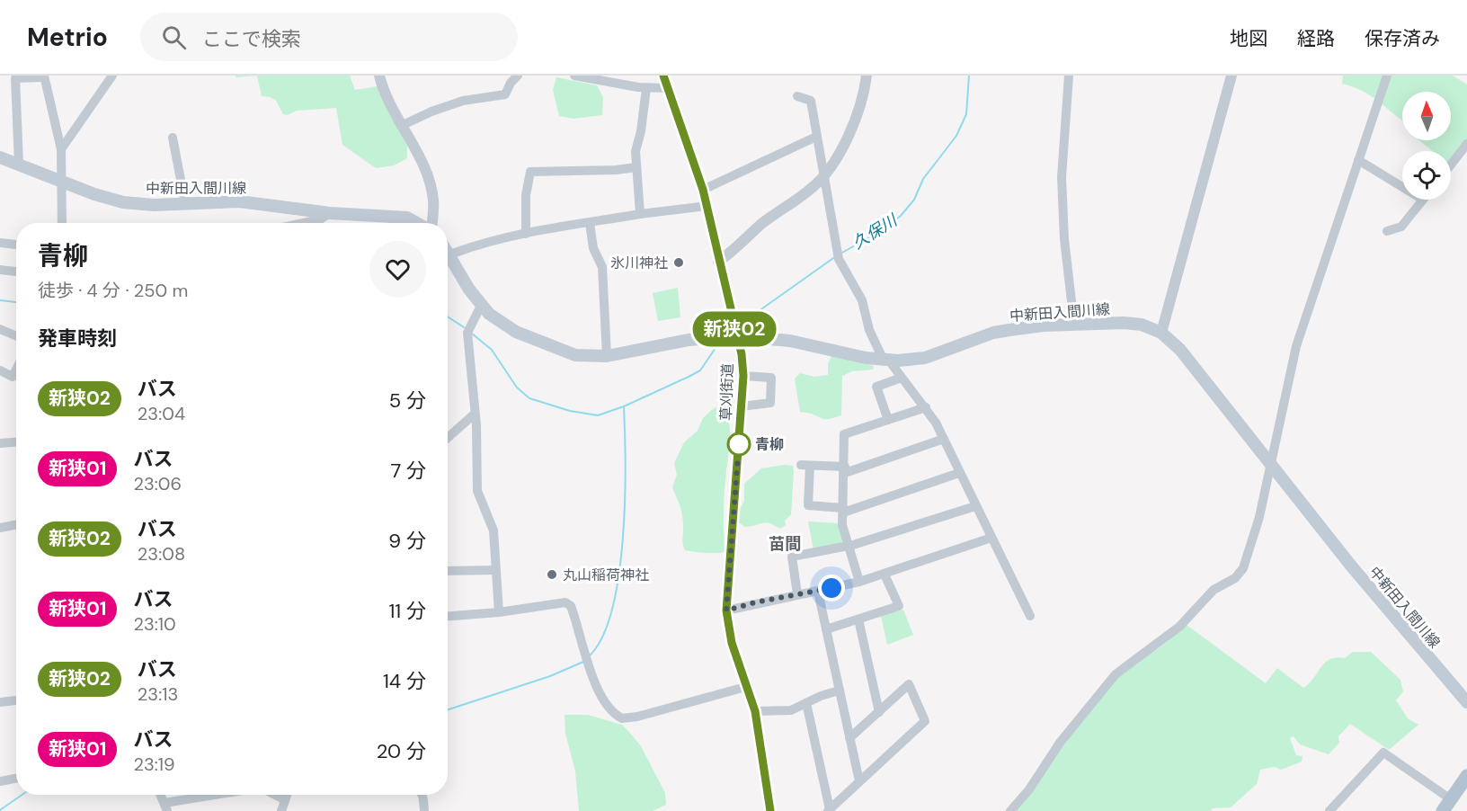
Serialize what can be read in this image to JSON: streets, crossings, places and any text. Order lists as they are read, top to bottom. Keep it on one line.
{"streets":{"main road":["中新田入間川線"],"street":["草刈街道"]},"crossings":[["中新田入間川線","草刈街道"]],"districts":["苗間"],"water":["久保川"],"places":["氷川神社","青柳","丸山稲荷神社"],"lines":["bus line 新狭02"],"north":"top","page":{"header":"Metrio","search":"ここで検索","nav":["地図","経路","保存済み"],"on_map":"新狭02","heading":[["青柳","徒歩 · 4 分 · 250 m"],"発車時刻"],"list":[{"mark":"新狭02","name":"バス","note":"23:04","value":"5 分"},{"mark":"新狭01","name":"バス","note":"23:06","value":"7 分"},{"mark":"新狭02","name":"バス","note":"23:08","value":"9 分"},{"mark":"新狭01","name":"バス","note":"23:10","value":"11 分"},{"mark":"新狭02","name":"バス","note":"23:13","value":"14 分"},{"mark":"新狭01","name":"バス","note":"23:19","value":"20 分"}]}}
